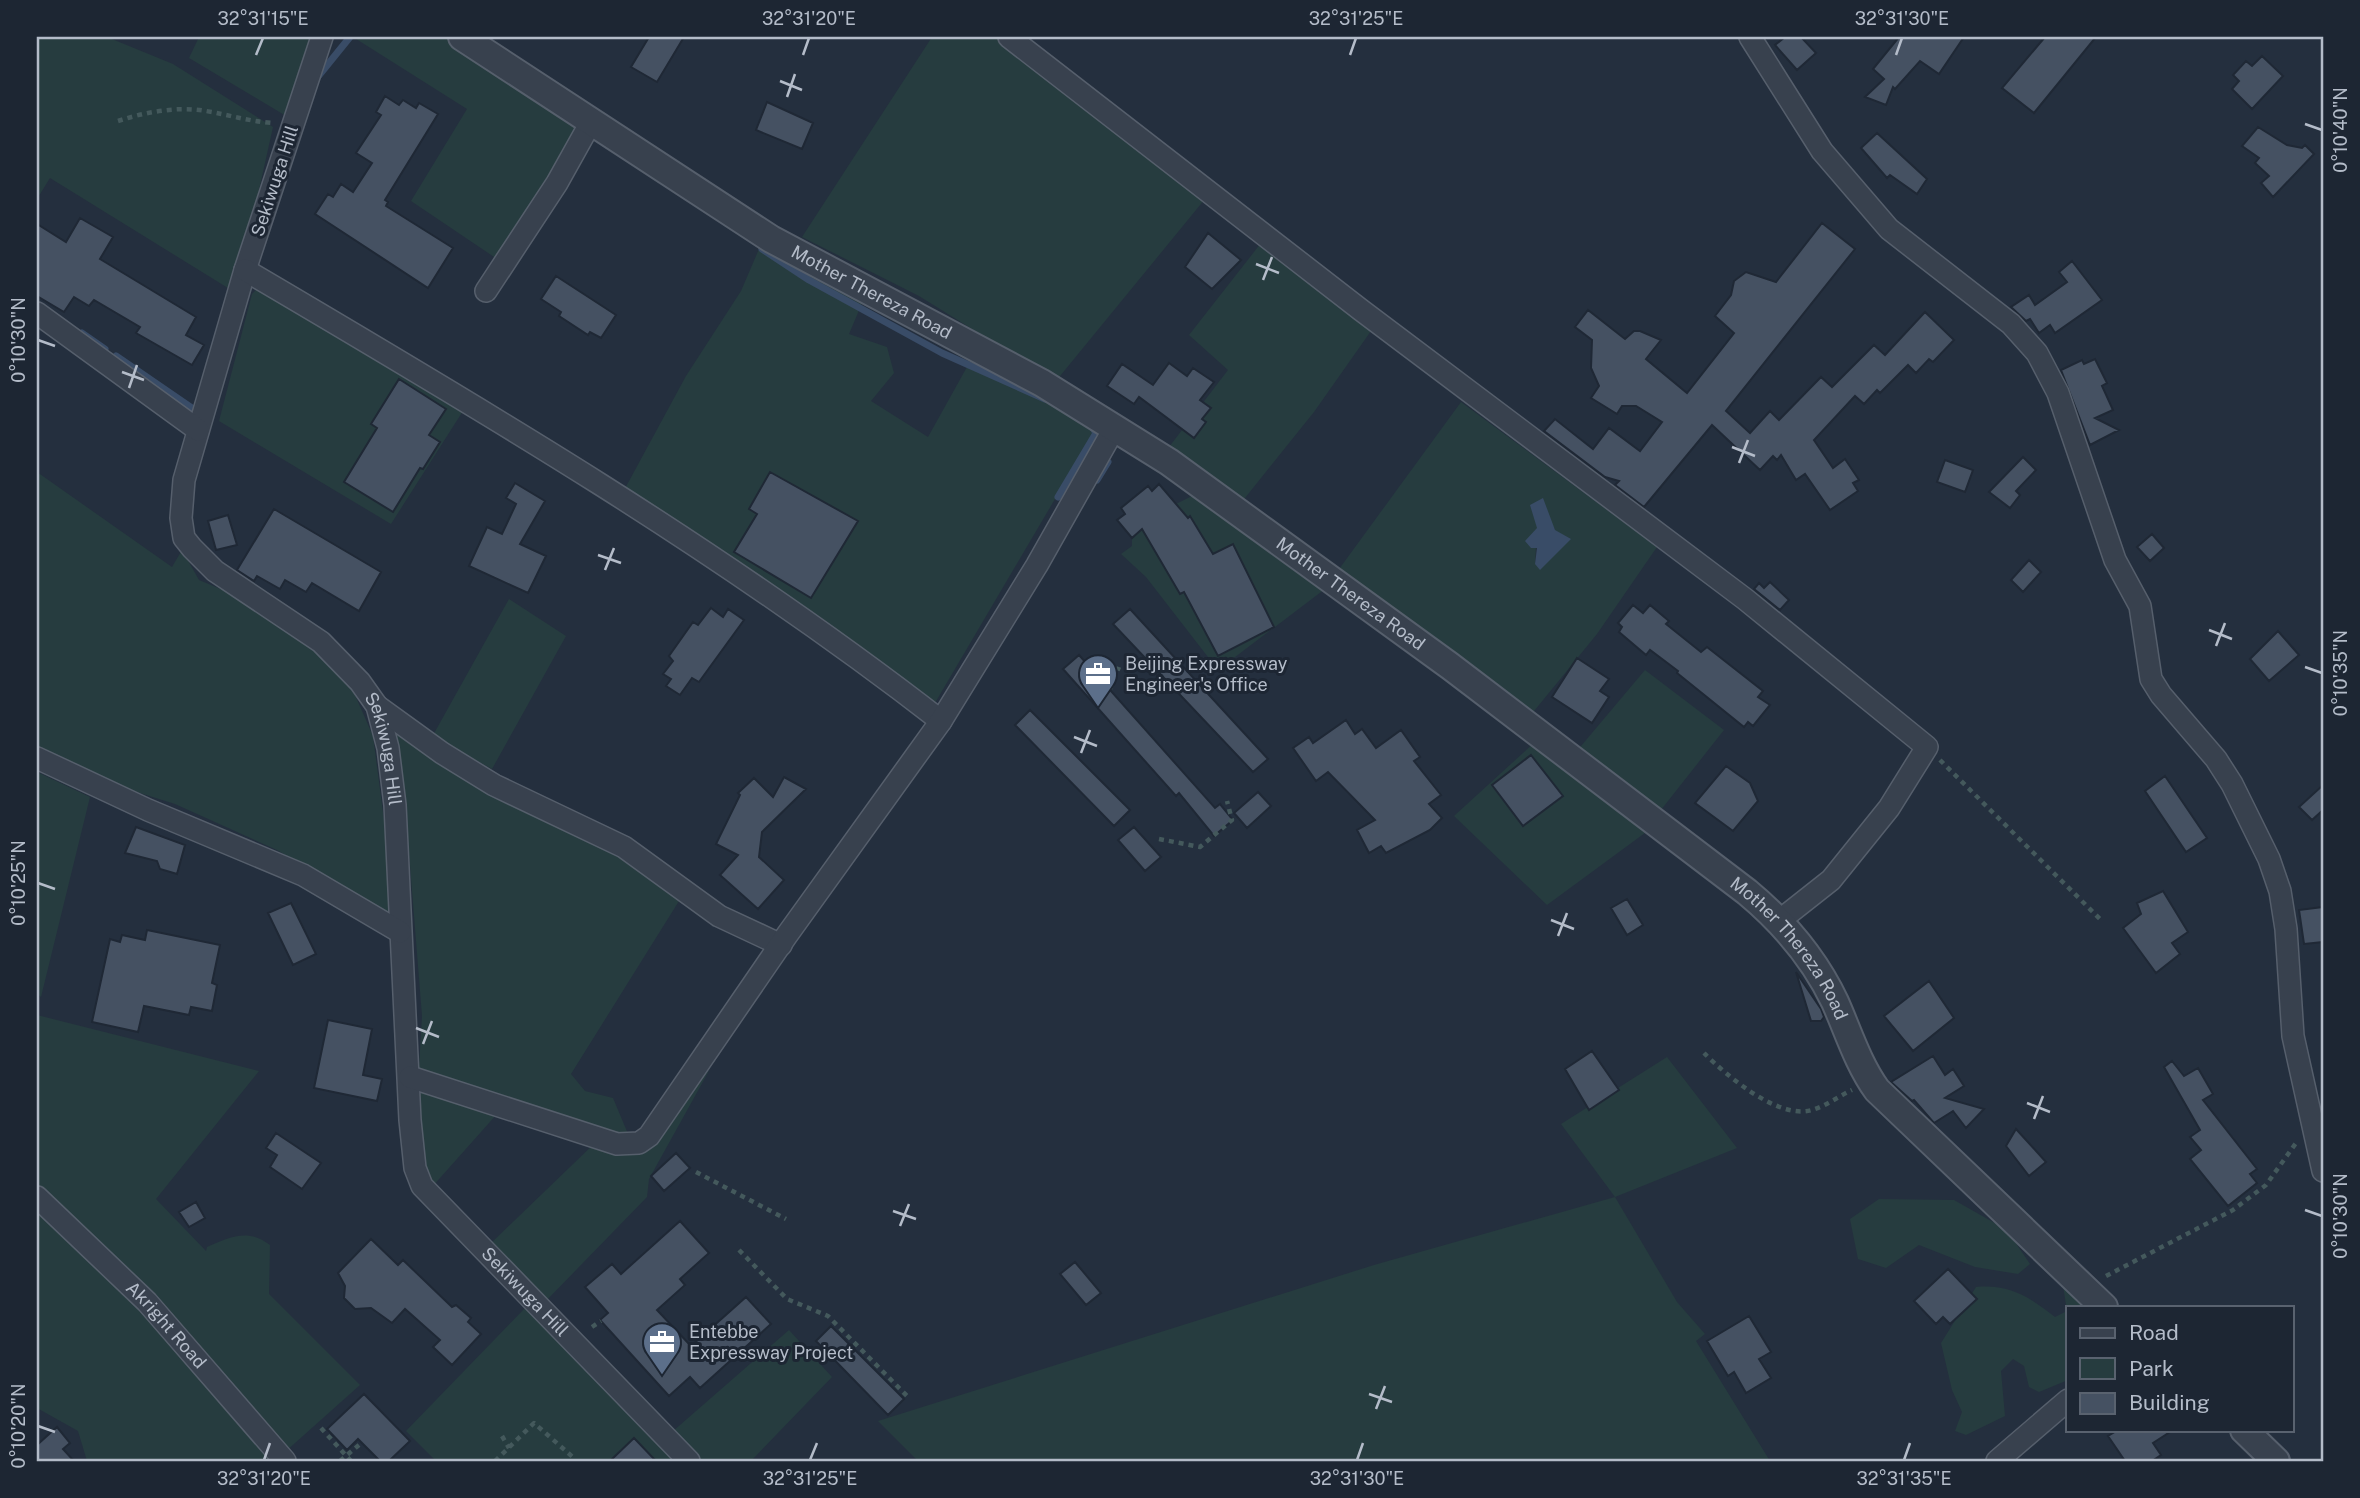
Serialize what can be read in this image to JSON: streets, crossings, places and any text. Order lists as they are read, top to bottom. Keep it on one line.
{"streets":{"street":["Sekiwuga Hill","Mother Thereza Road","Akright Road"]},"places":{"office":["Beijing Expressway Engineer's Office","Entebbe Expressway Project"]},"legend":["Road","Park","Building"],"coordinates":["32°31'15\"E","32°31'20\"E","32°31'25\"E","32°31'30\"E","0°10'40\"N","0°10'30\"N","0°10'35\"N","0°10'25\"N","0°10'20\"N","32°31'35\"E"]}
